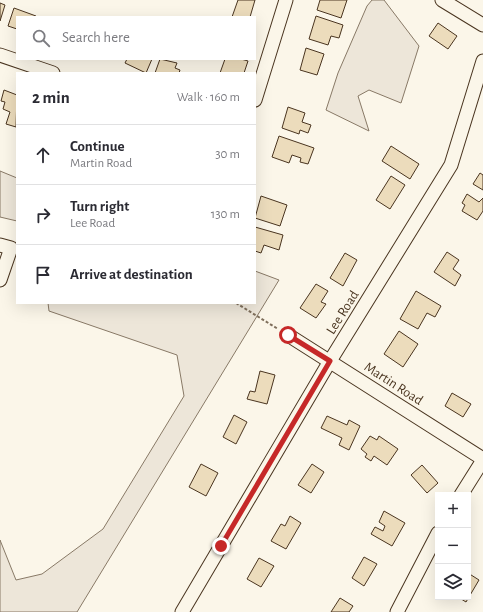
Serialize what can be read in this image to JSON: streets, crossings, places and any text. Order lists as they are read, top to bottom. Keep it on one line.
{"streets":{"street":["Lee Road","Martin Road"]},"crossings":[["Lee Road","Martin Road"]],"page":{"search":"Search here","heading":["2 min","Walk · 160 m"],"list":[["Continue","Martin Road","30 m"],["Turn right","Lee Road","130 m"],"Arrive at destination"],"map_buttons":["+","−"]}}
